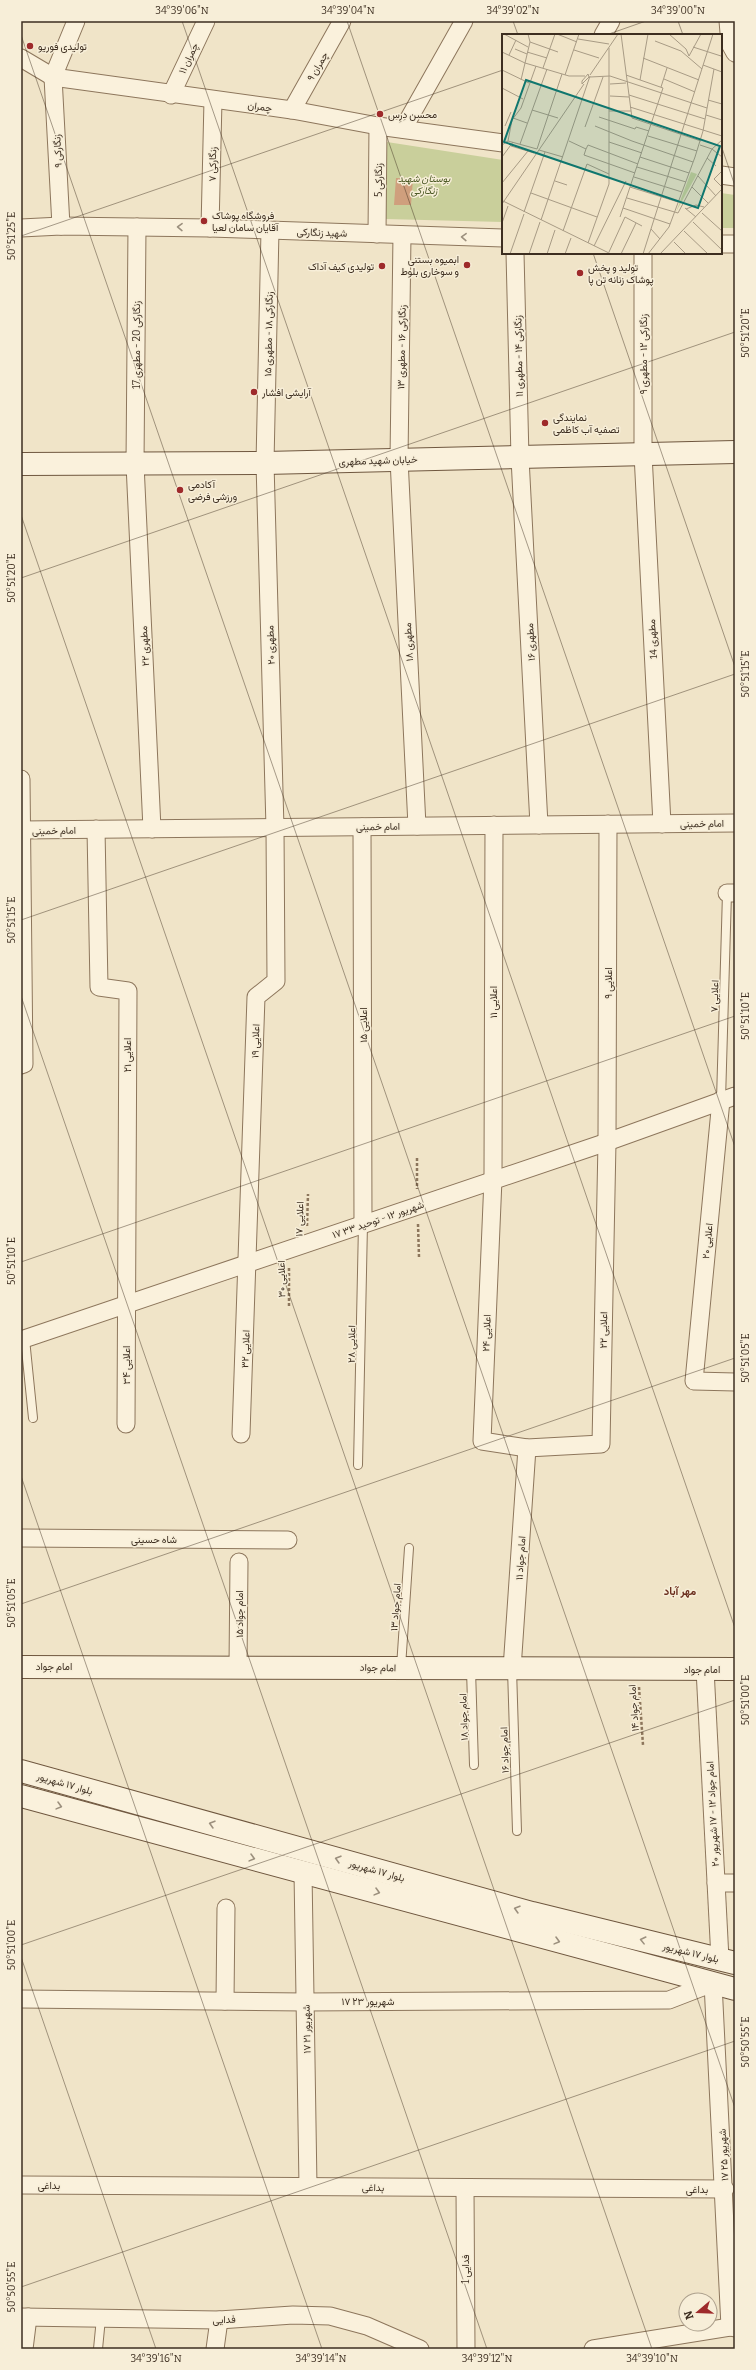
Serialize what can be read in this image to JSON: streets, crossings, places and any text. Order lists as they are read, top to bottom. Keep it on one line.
{"streets":{"main road":["خیابان شهید مطهری","امام جواد","بلوار ۱۷ شهریور"],"street":["چمران ۱۱","چمران ۹","چمران","زنگارکی ۹","زنگارکی ۷","زنگارکی 5","شهید زنگارکی","زنگارکی ۱۸ - مطهری ۱۵","زنگارکی 20 - مطهری 17","زنگارکی ۱۶ - مطهری ۱۳","زنگارکی ۱۲ - مطهری ۹","زنگارکی ۱۴ - مطهری ۱۱","مطهری 14","مطهری ۱۸","مطهری ۱۶","مطهری ۲۰","مطهری ۲۲","امام خمینی","اعلایی ۹","اعلایی ۱۱","اعلایی ۱۵","اعلایی ۱۹","اعلایی ۲۱","۱۷ شهریور ۱۲ - توحید ۳۳","اعلایی ۲۰","اعلایی ۲۲","اعلایی ۲۴","اعلایی ۳۲","اعلایی ۳۴","شاه حسینی","امام جواد ۱۱","امام جواد ۱۵","امام جواد ۱۲ - ۱۷ شهریور ۲۰","۱۷ شهریور ۲۳","۱۷ شهریور ۲۱","۱۷ شهریور ۲۵","بداغی","فدایی 1","فدایی"],"lane":["اعلایی ۷","اعلایی ۲۸","امام جواد ۱۳","امام جواد ۱۸","امام جواد ۱۶"],"path":["اعلایی ۱۷","اعلایی ۳۰","امام جواد ۱۴"]},"crossings":[["چمران ۱۱","چمران"],["چمران ۹","چمران"],["چمران","زنگارکی ۹"],["چمران","زنگارکی ۷"],["چمران","زنگارکی 5"],["زنگارکی ۹","شهید زنگارکی"],["زنگارکی ۷","شهید زنگارکی"],["زنگارکی 5","شهید زنگارکی"],["شهید زنگارکی","زنگارکی ۱۸ - مطهری ۱۵"],["شهید زنگارکی","زنگارکی 20 - مطهری 17"],["شهید زنگارکی","زنگارکی ۱۶ - مطهری ۱۳"],["زنگارکی ۱۸ - مطهری ۱۵","خیابان شهید مطهری"],["زنگارکی ۱۸ - مطهری ۱۵","مطهری ۲۰"],["زنگارکی 20 - مطهری 17","خیابان شهید مطهری"],["زنگارکی 20 - مطهری 17","مطهری ۲۲"],["زنگارکی ۱۶ - مطهری ۱۳","خیابان شهید مطهری"],["زنگارکی ۱۶ - مطهری ۱۳","مطهری ۱۸"],["زنگارکی ۱۲ - مطهری ۹","خیابان شهید مطهری"],["زنگارکی ۱۲ - مطهری ۹","مطهری 14"],["زنگارکی ۱۴ - مطهری ۱۱","خیابان شهید مطهری"],["زنگارکی ۱۴ - مطهری ۱۱","مطهری ۱۶"],["خیابان شهید مطهری","مطهری 14"],["خیابان شهید مطهری","مطهری ۱۸"],["خیابان شهید مطهری","مطهری ۱۶"],["خیابان شهید مطهری","مطهری ۲۰"],["خیابان شهید مطهری","مطهری ۲۲"],["مطهری 14","امام خمینی"],["مطهری ۱۸","امام خمینی"],["مطهری ۱۶","امام خمینی"],["مطهری ۲۰","امام خمینی"],["مطهری ۲۰","اعلایی ۱۹"],["مطهری ۲۲","امام خمینی"],["امام خمینی","اعلایی ۹"],["امام خمینی","اعلایی ۱۱"],["امام خمینی","اعلایی ۱۵"],["امام خمینی","اعلایی ۱۹"],["امام خمینی","اعلایی ۲۱"],["اعلایی ۹","۱۷ شهریور ۱۲ - توحید ۳۳"],["اعلایی ۹","اعلایی ۲۲"],["اعلایی ۷","۱۷ شهریور ۱۲ - توحید ۳۳"],["اعلایی ۷","اعلایی ۲۰"],["اعلایی ۱۱","۱۷ شهریور ۱۲ - توحید ۳۳"],["اعلایی ۱۱","اعلایی ۲۴"],["اعلایی ۱۵","۱۷ شهریور ۱۲ - توحید ۳۳"],["اعلایی ۱۵","اعلایی ۲۸"],["اعلایی ۱۹","۱۷ شهریور ۱۲ - توحید ۳۳"],["اعلایی ۱۹","اعلایی ۳۲"],["اعلایی ۲۱","۱۷ شهریور ۱۲ - توحید ۳۳"],["اعلایی ۲۱","اعلایی ۳۴"],["اعلایی ۱۷","۱۷ شهریور ۱۲ - توحید ۳۳"],["۱۷ شهریور ۱۲ - توحید ۳۳","اعلایی ۲۰"],["۱۷ شهریور ۱۲ - توحید ۳۳","اعلایی ۳۰"],["۱۷ شهریور ۱۲ - توحید ۳۳","اعلایی ۲۲"],["۱۷ شهریور ۱۲ - توحید ۳۳","اعلایی ۲۴"],["۱۷ شهریور ۱۲ - توحید ۳۳","اعلایی ۲۸"],["۱۷ شهریور ۱۲ - توحید ۳۳","اعلایی ۳۲"],["۱۷ شهریور ۱۲ - توحید ۳۳","اعلایی ۳۴"],["اعلایی ۲۲","اعلایی ۲۴"],["اعلایی ۲۲","امام جواد ۱۱"],["اعلایی ۲۴","امام جواد ۱۱"],["امام جواد ۱۱","امام جواد"],["امام جواد ۱۱","امام جواد ۱۶"],["امام جواد ۱۳","امام جواد"],["امام جواد ۱۵","امام جواد"],["امام جواد","امام جواد ۱۴"],["امام جواد","امام جواد ۱۸"],["امام جواد","امام جواد ۱۶"],["امام جواد","امام جواد ۱۲ - ۱۷ شهریور ۲۰"],["بلوار ۱۷ شهریور","امام جواد ۱۲ - ۱۷ شهریور ۲۰"],["بلوار ۱۷ شهریور","۱۷ شهریور ۲۳"],["بلوار ۱۷ شهریور","۱۷ شهریور ۲۱"],["بلوار ۱۷ شهریور","۱۷ شهریور ۲۵"],["۱۷ شهریور ۲۳","۱۷ شهریور ۲۱"],["۱۷ شهریور ۲۳","۱۷ شهریور ۲۵"],["۱۷ شهریور ۲۱","بداغی"],["۱۷ شهریور ۲۵","بداغی"],["بداغی","فدایی 1"]],"one_way":["شهید زنگارکی"],"districts":["مهر آباد"],"parks":["بوستان شهید زنگارکی"],"places":["تولیدی فوریو","محسن دِرِس","فروشگاه پوشاک آقایان سامان لعیا","ابمیوه بستنی و ‌سوخاری بلوط","تولیدی کیف آداک","تولید و پخش پوشاک زنانه تن پا","آرایشی افشار","نمایندگی تصفیه آب کاظمی","آکادمی ورزشی فرضی"],"north":"left","coordinates":["34°39'06\"N","34°39'04\"N","34°39'02\"N","34°39'00\"N","50°51'25\"E","50°51'20\"E","50°51'15\"E","50°51'10\"E","50°51'05\"E","50°51'00\"E","50°50'55\"E","34°39'16\"N","34°39'14\"N","34°39'12\"N","34°39'10\"N"]}
